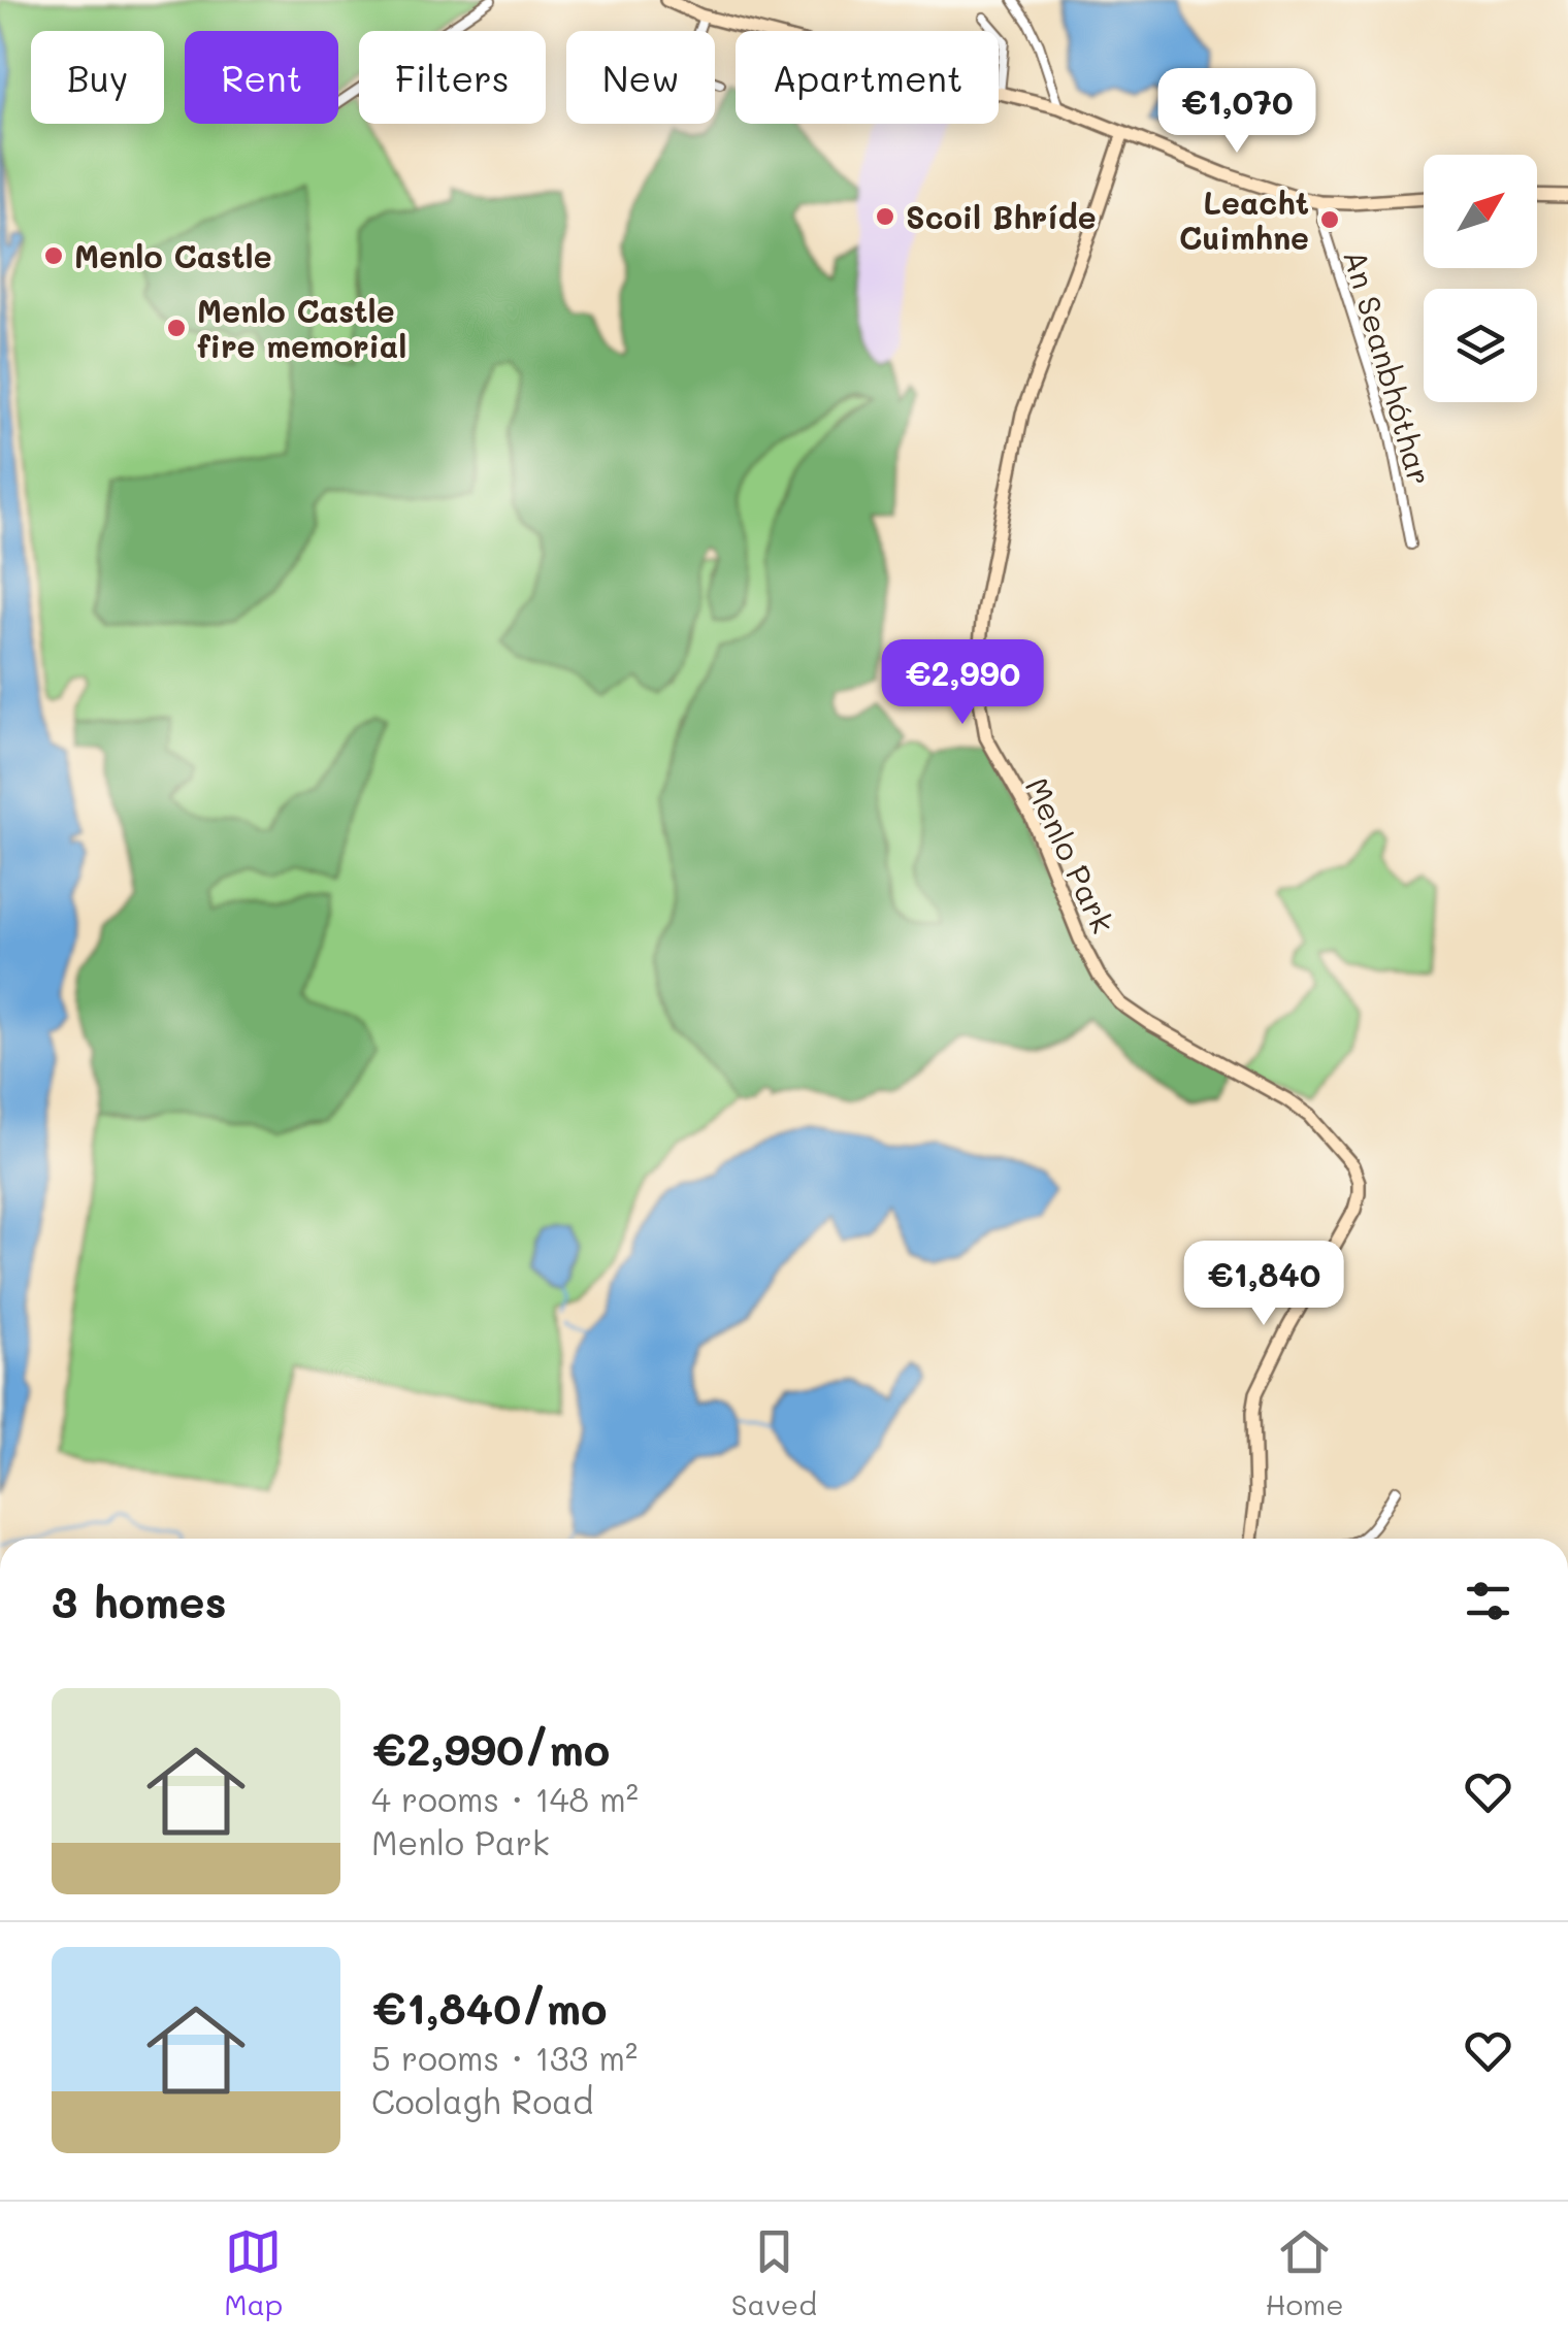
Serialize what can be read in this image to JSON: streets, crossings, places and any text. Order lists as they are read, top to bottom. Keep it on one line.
{"streets":{"street":["An Seanbhóthar","Menlo Park"]},"places":["Scoil Bhríde","Leacht Cuimhne","Menlo Castle","Menlo Castle fire memorial"],"north":"top right","page":{"chip":["Buy","Rent","Filters","New","Apartment"],"price":["€1,070","€2,990","€1,840"],"heading":"3 homes","list":[{"name":"€2,990/mo","note":"4 rooms · 148 m² · Menlo Park"},{"name":"€1,840/mo","note":"5 rooms · 133 m² · Coolagh Road"}],"tabs":["Map","Saved","Home"]}}
